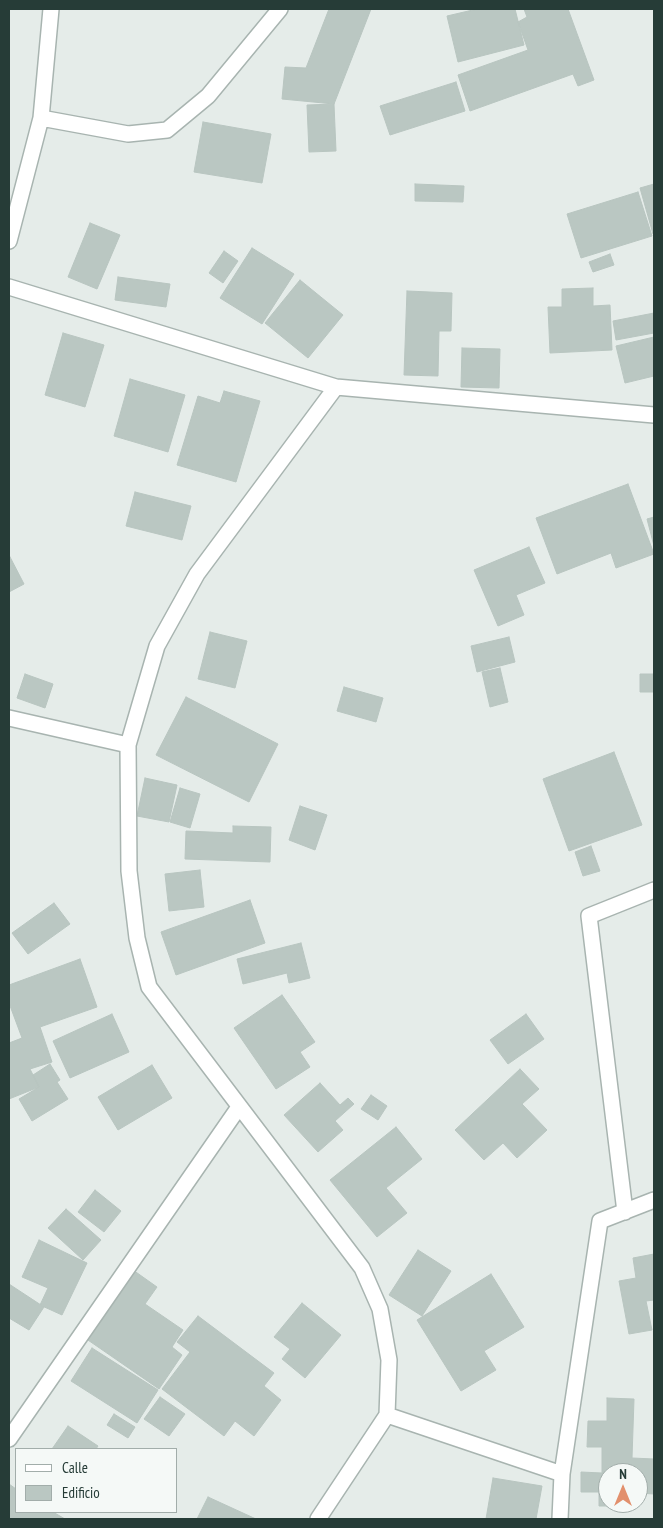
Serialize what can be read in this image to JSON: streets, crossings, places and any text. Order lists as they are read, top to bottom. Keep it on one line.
{"legend":["Calle","Edificio"],"north":"top"}
